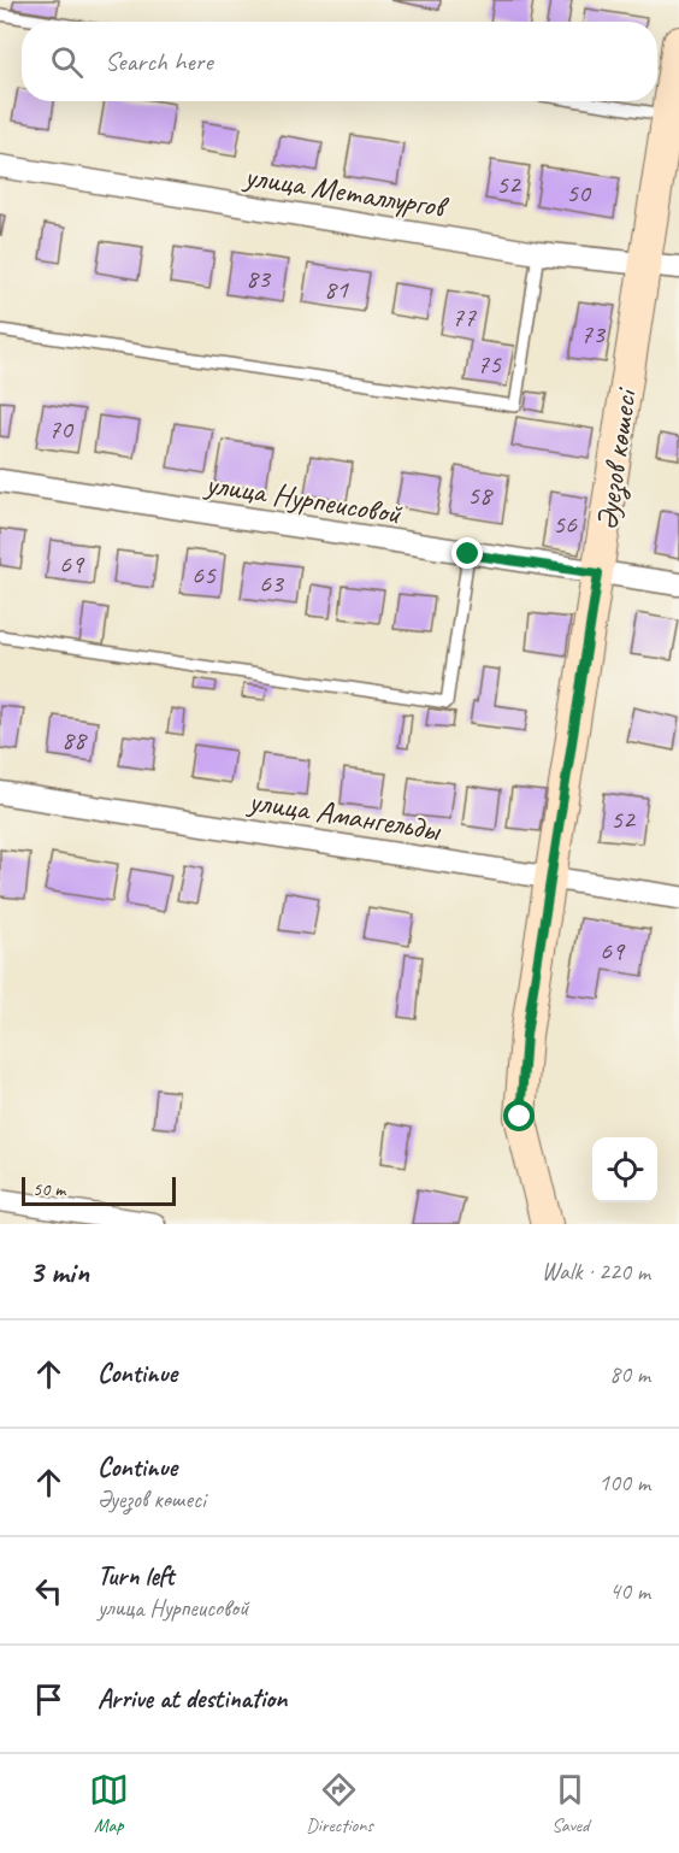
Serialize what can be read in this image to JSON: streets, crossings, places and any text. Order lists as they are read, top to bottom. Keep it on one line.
{"streets":{"main road":["Әуезов көшесі"],"street":["улица Металлургов","улица Нурпеисовой","улица Амангельды"]},"crossings":[["улица Металлургов","Әуезов көшесі"],["Әуезов көшесі","улица Нурпеисовой"],["Әуезов көшесі","улица Амангельды"]],"house_numbers":["52","50","83","81","77","73","75","70","58","56","69","65","63","88","52","69"],"scale_bar":"50 m","page":{"search":"Search here","scale":"50 m","heading":["3 min","Walk · 220 m"],"list":[["Continue","80 m"],["Continue","Әуезов көшесі","100 m"],["Turn left","улица Нурпеисовой","40 m"],"Arrive at destination"],"nav":["Map","Directions","Saved"]}}
